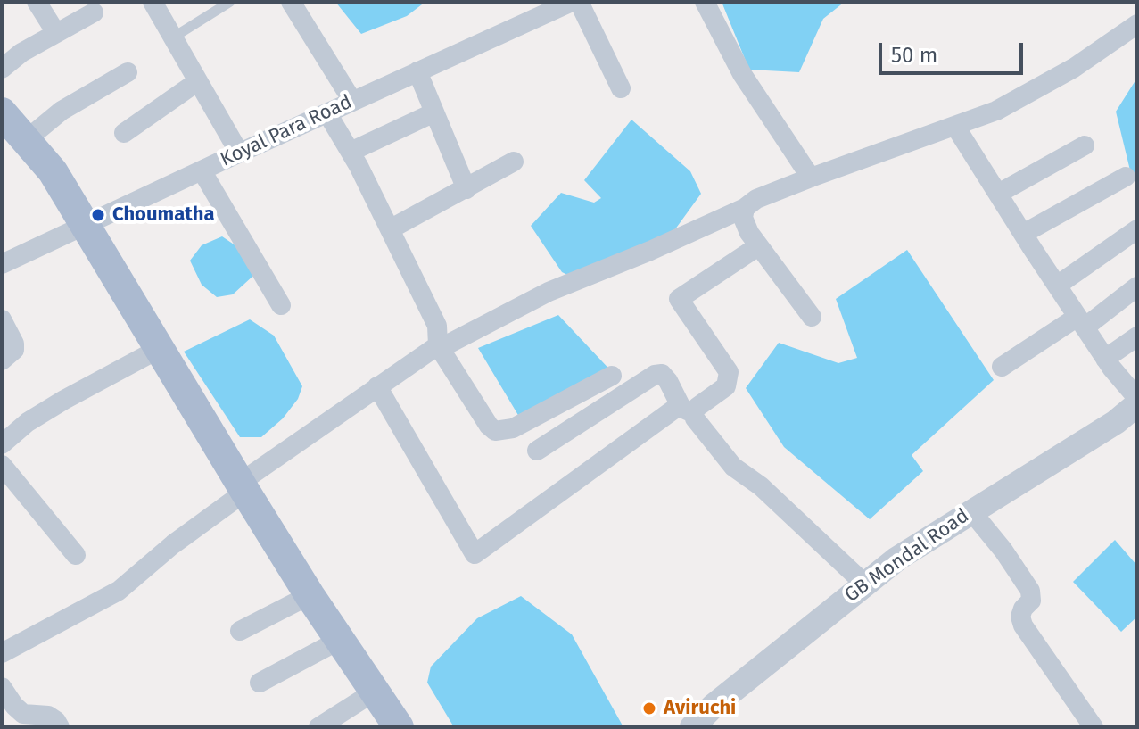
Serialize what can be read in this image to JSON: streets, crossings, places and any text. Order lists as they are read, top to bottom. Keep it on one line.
{"streets":{"street":["Koyal Para Road","GB Mondal Road"]},"places":["Choumatha","Aviruchi"],"scale_bar":"50 m"}
